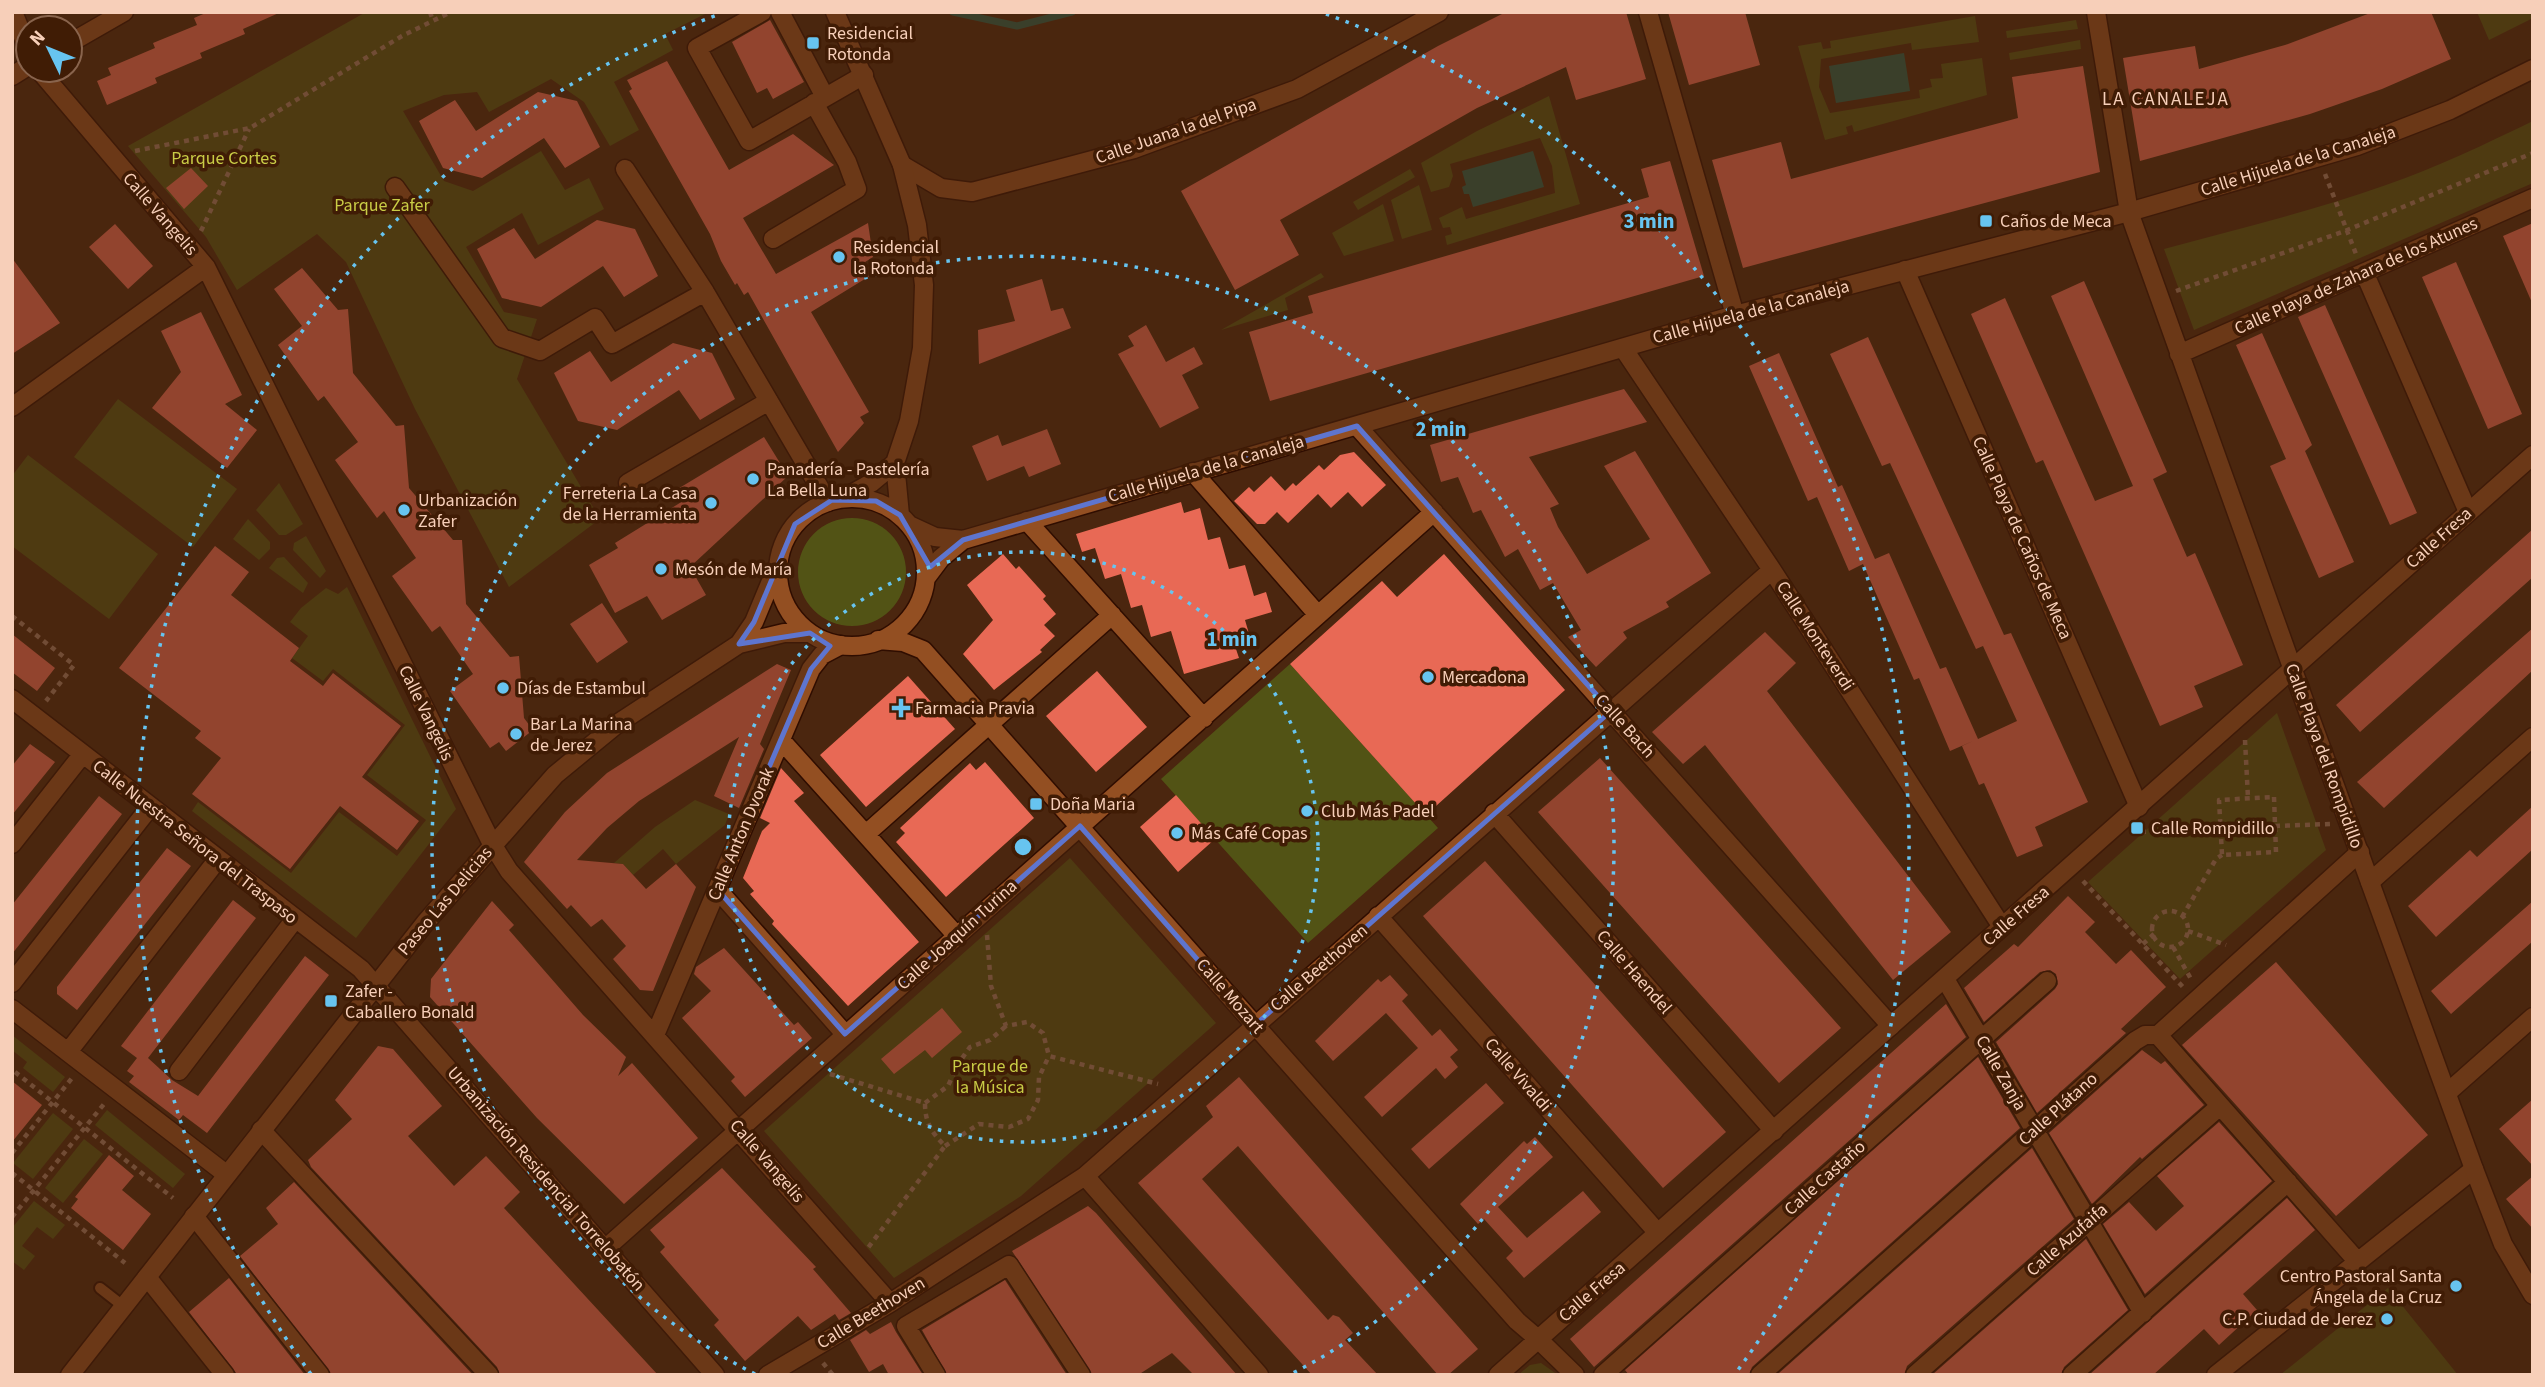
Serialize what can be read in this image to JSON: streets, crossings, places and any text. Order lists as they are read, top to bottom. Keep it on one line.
{"streets":{"street":["Calle Juana la del Pipa","Calle Hijuela de la Canaleja","Calle Vangelis","Calle Playa de Zahara de los Atunes","Calle Playa de Caños de Meca","Calle Fresa","Calle Monteverdi","Calle Bach","Calle Playa del Rompidillo","Calle Anton Dvorak","Calle Nuestra Señora del Traspaso","Paseo Las Delicias","Calle Joaquín Turina","Calle Beethoven","Calle Haendel","Calle Mozart","Calle Zanja","Calle Vivaldi","Calle Plátano","Calle Castaño","Urbanización Residencial Torrelobatón","Calle Azufaifa"]},"crossings":[["Calle Hijuela de la Canaleja","Calle Playa de Caños de Meca"],["Calle Hijuela de la Canaleja","Calle Monteverdi"],["Calle Hijuela de la Canaleja","Calle Bach"],["Calle Hijuela de la Canaleja","Calle Playa del Rompidillo"],["Calle Hijuela de la Canaleja","Calle Anton Dvorak"],["Calle Hijuela de la Canaleja","Paseo Las Delicias"],["Calle Vangelis","Calle Anton Dvorak"],["Calle Vangelis","Paseo Las Delicias"],["Calle Vangelis","Calle Joaquín Turina"],["Calle Vangelis","Calle Beethoven"],["Calle Playa de Zahara de los Atunes","Calle Playa del Rompidillo"],["Calle Playa de Caños de Meca","Calle Fresa"],["Calle Fresa","Calle Monteverdi"],["Calle Fresa","Calle Bach"],["Calle Fresa","Calle Playa del Rompidillo"],["Calle Fresa","Calle Haendel"],["Calle Fresa","Calle Mozart"],["Calle Fresa","Calle Zanja"],["Calle Fresa","Calle Vivaldi"],["Calle Monteverdi","Calle Beethoven"],["Calle Bach","Calle Joaquín Turina"],["Calle Bach","Calle Beethoven"],["Calle Playa del Rompidillo","Calle Plátano"],["Calle Anton Dvorak","Paseo Las Delicias"],["Calle Nuestra Señora del Traspaso","Paseo Las Delicias"],["Calle Nuestra Señora del Traspaso","Urbanización Residencial Torrelobatón"],["Paseo Las Delicias","Urbanización Residencial Torrelobatón"],["Calle Joaquín Turina","Calle Mozart"],["Calle Joaquín Turina","Urbanización Residencial Torrelobatón"],["Calle Beethoven","Calle Haendel"],["Calle Beethoven","Calle Mozart"],["Calle Beethoven","Calle Vivaldi"],["Calle Zanja","Calle Plátano"],["Calle Zanja","Calle Castaño"],["Calle Zanja","Calle Azufaifa"]],"districts":["LA CANALEJA"],"parks":["Parque Cortes","Parque Zafer","Parque de la Música"],"places":{"transit":["Residencial Rotonda","Caños de Meca","Doña Maria","Calle Rompidillo","Zafer - Caballero Bonald"],"other":["Residencial la Rotonda","Panadería - Pastelería La Bella Luna","Ferreteria La Casa de la Herramienta","Urbanización Zafer","Mesón de María","Mercadona","Días de Estambul","Bar La Marina de Jerez","Club Más Padel","Más Café Copas","Centro Pastoral Santa Ángela de la Cruz","C.P. Ciudad de Jerez"],"health":["Farmacia Pravia"]},"north":"top left","rings":["3 min","2 min","1 min"]}
